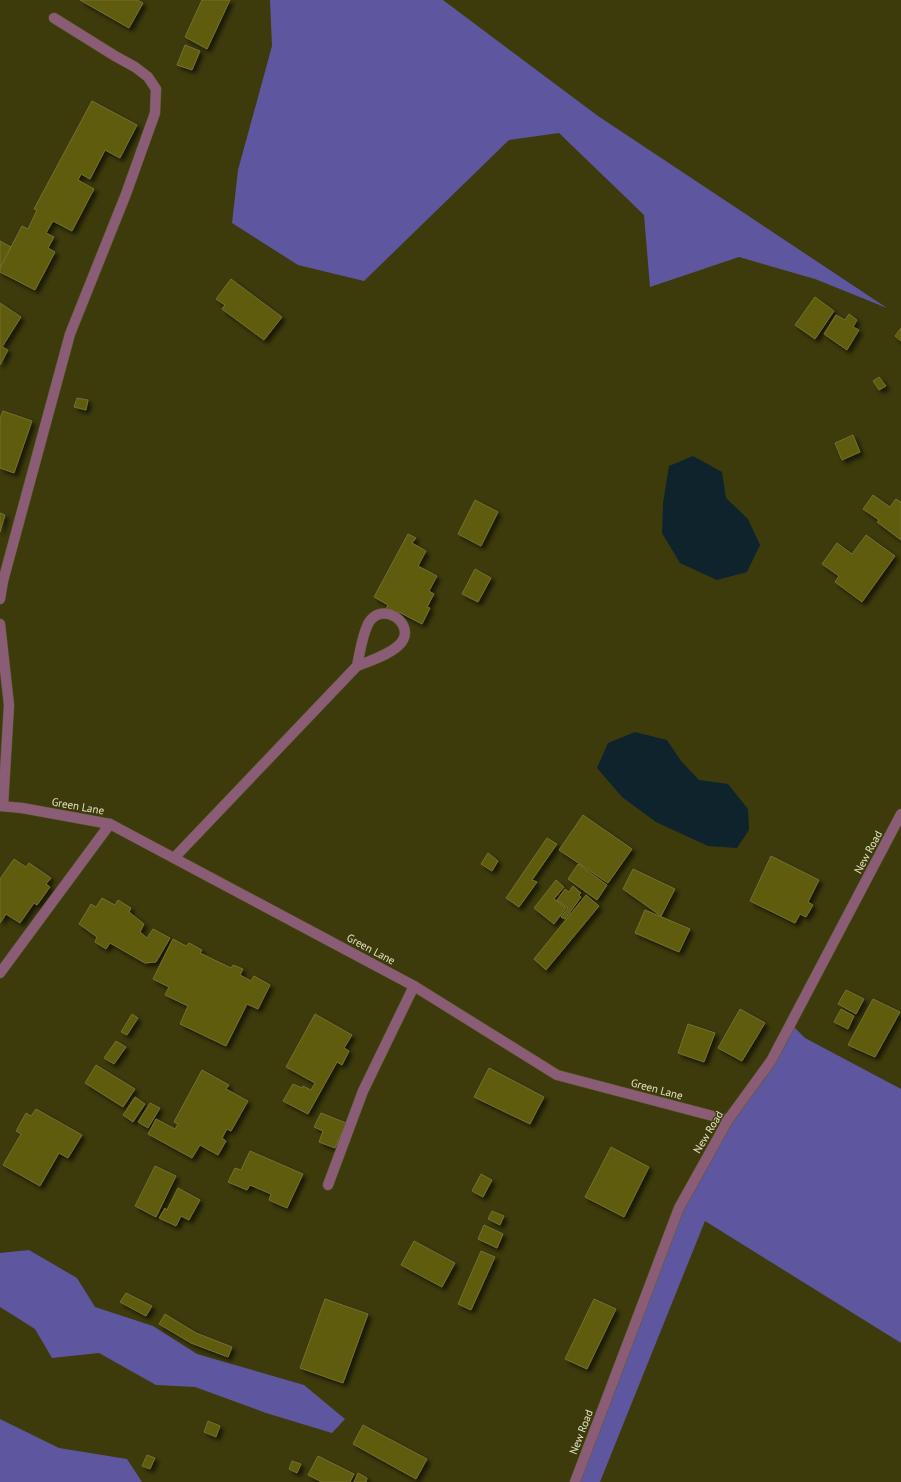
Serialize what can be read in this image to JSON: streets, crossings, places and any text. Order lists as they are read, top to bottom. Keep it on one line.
{"streets":{"street":["Green Lane","New Road"]},"crossings":[["Green Lane","New Road"]]}
